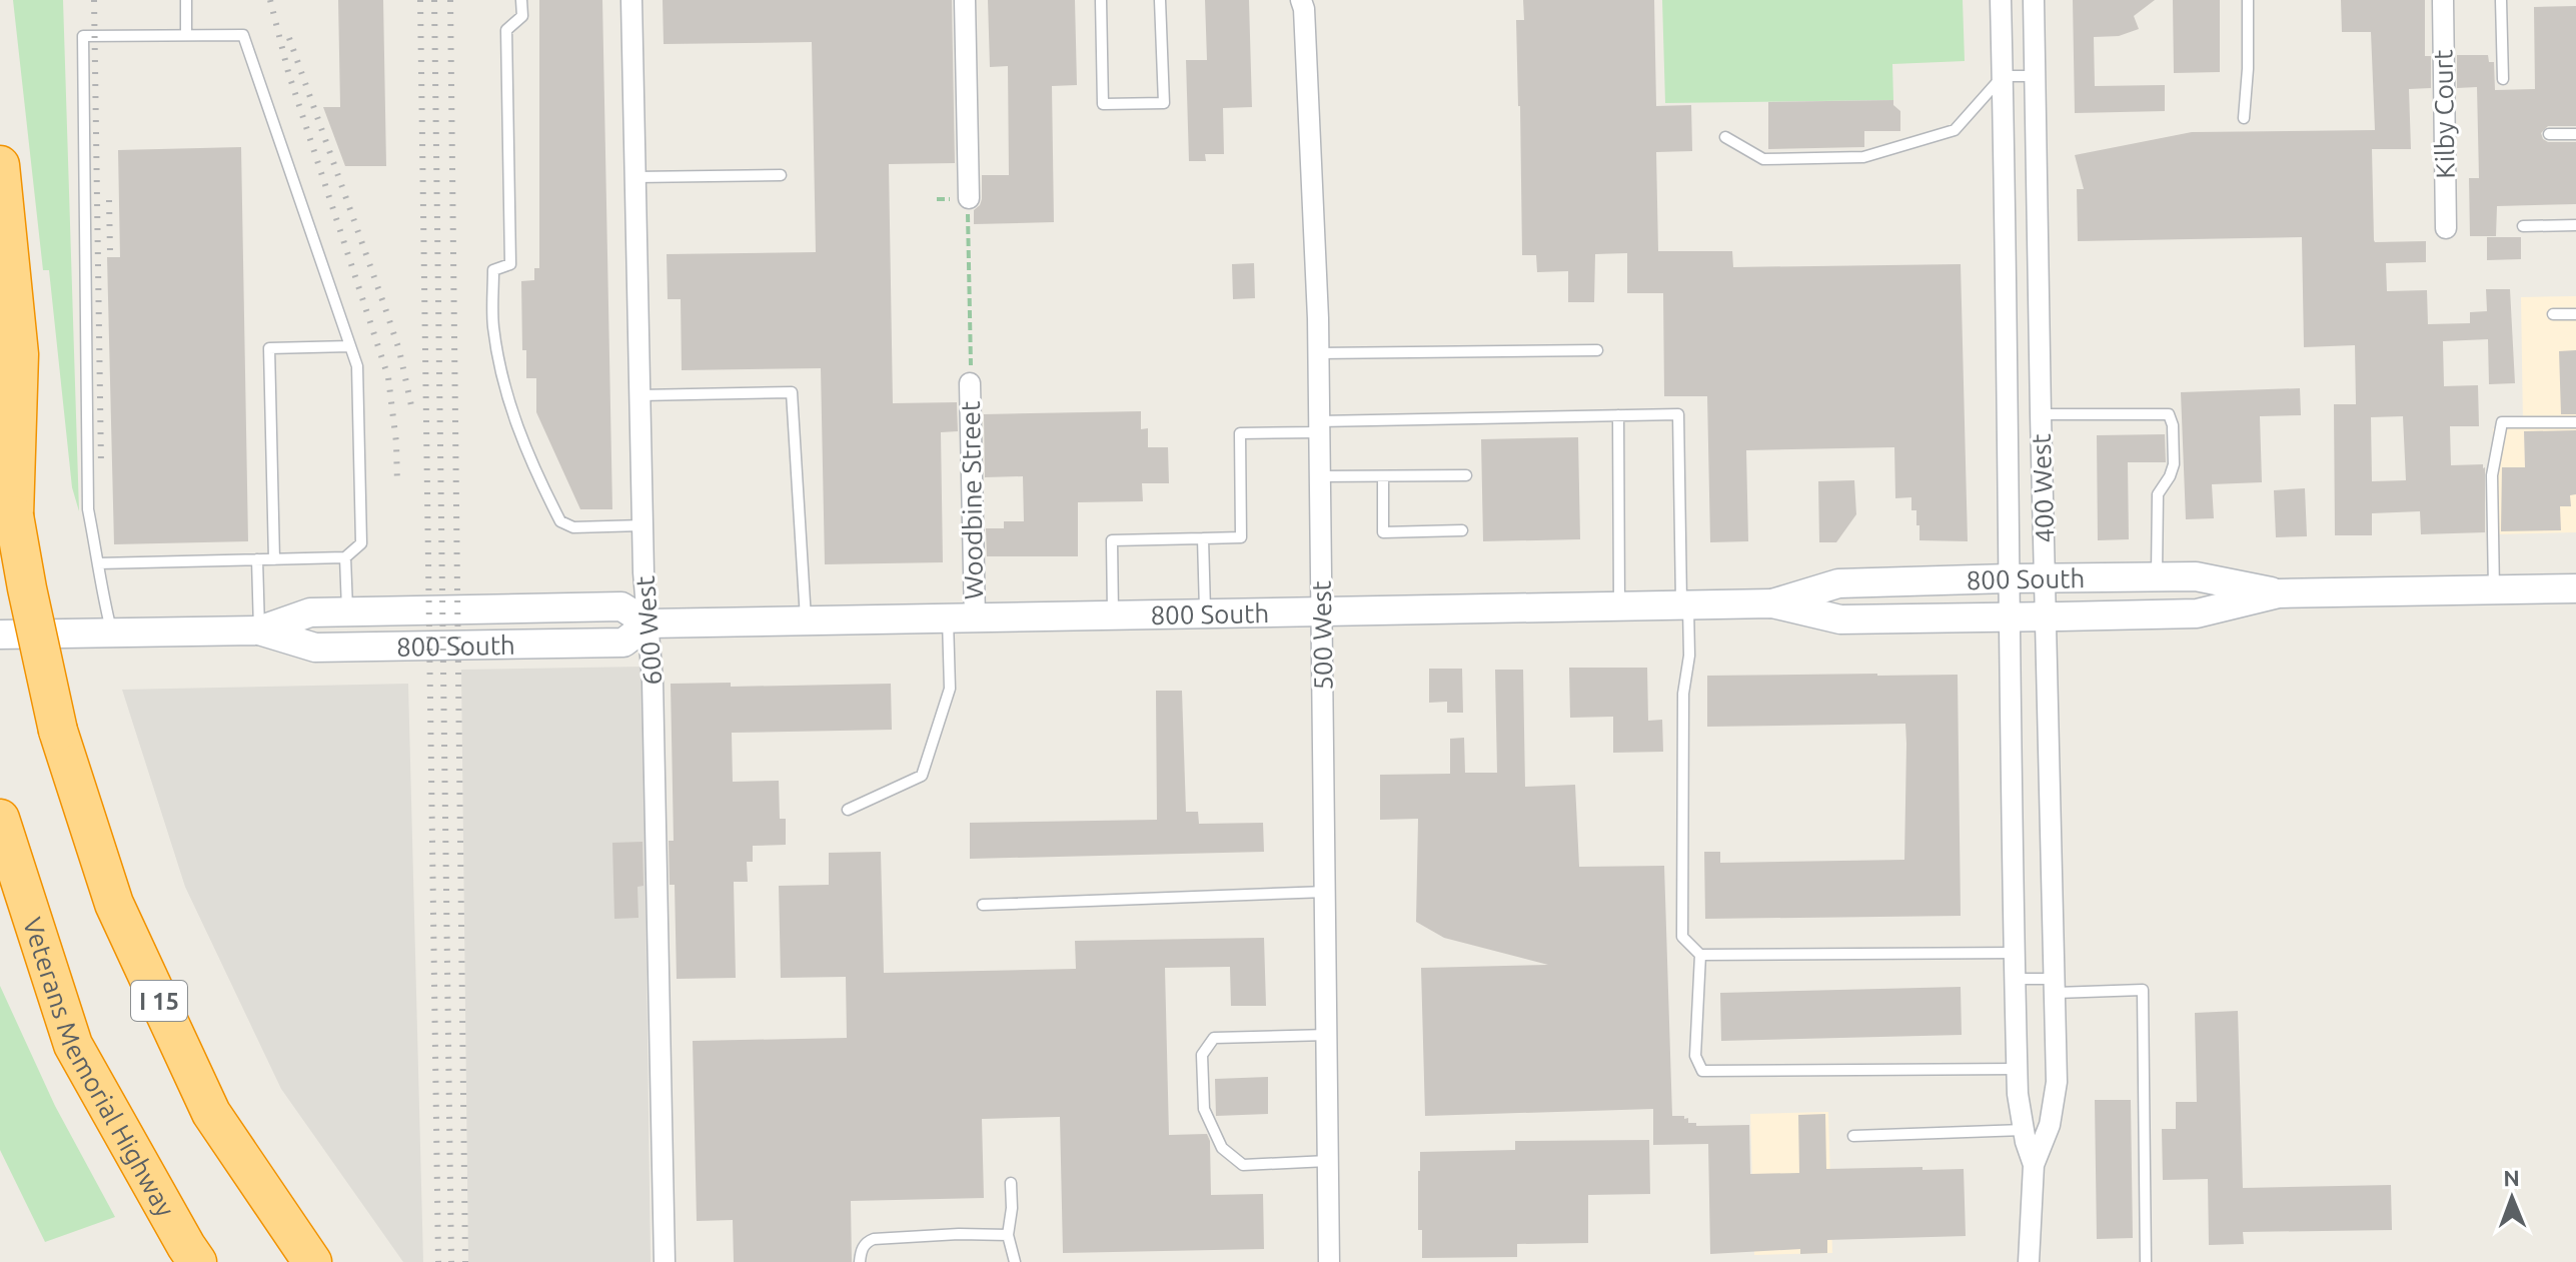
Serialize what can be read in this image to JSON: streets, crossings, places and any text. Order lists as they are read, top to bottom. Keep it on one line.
{"streets":{"highway":["I 15","Veterans Memorial Highway"],"street":["Kilby Court","400 West","Woodbine Street","800 South","600 West","500 West"]},"crossings":[["400 West","800 South"],["Woodbine Street","800 South"],["800 South","600 West"],["800 South","500 West"]],"north":"top"}
